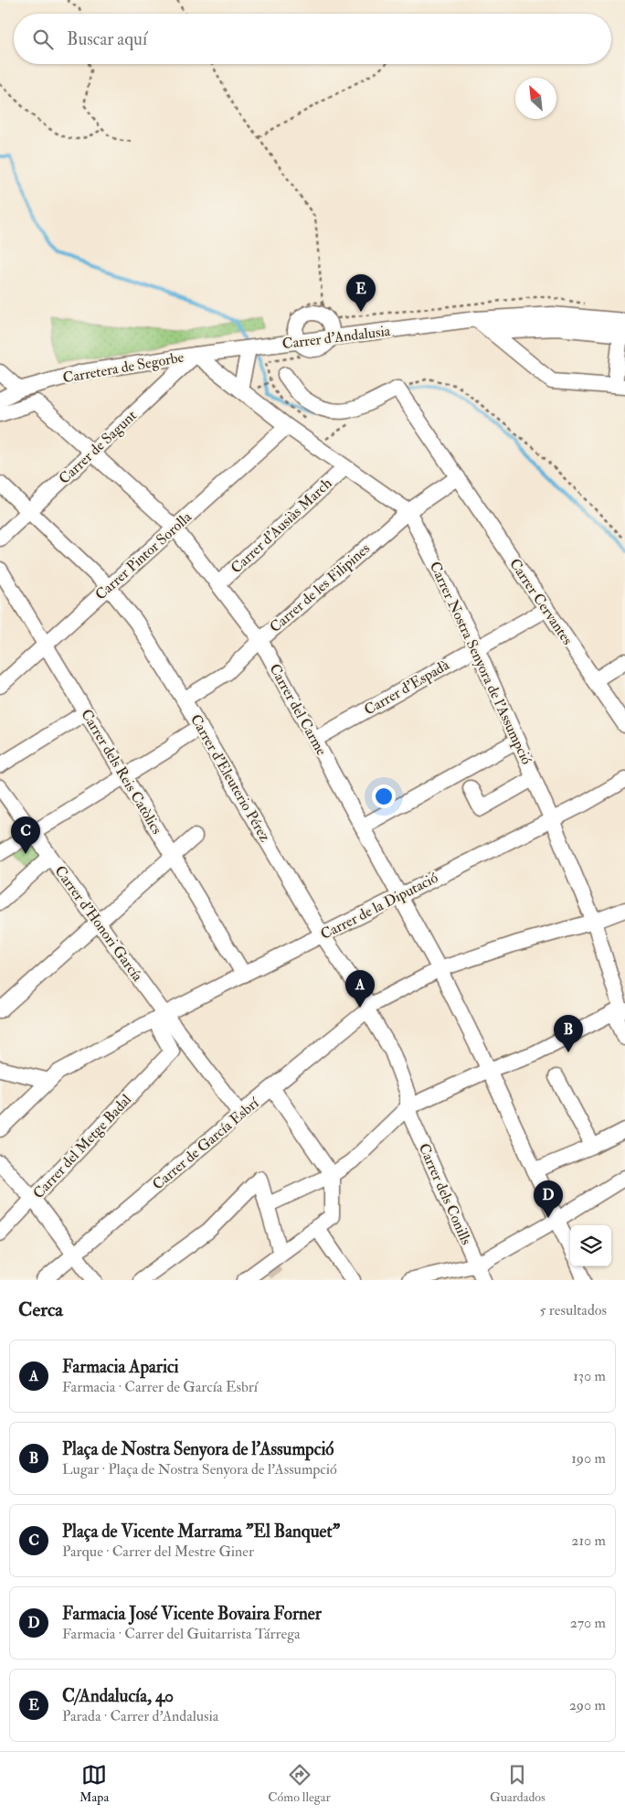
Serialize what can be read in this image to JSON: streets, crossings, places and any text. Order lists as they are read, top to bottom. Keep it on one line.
{"streets":{"street":["Carrer d'Andalusia","Carretera de Segorbe","Carrer de Sagunt","Carrer d'Ausiàs March","Carrer Pintor Sorolla","Carrer de les Filipines","Carrer Cervantes","Carrer Nostra Senyora de l'Assumpció","Carrer d'Espadà","Carrer del Carme","Carrer dels Reis Catòlics","Carrer d'Eleuterio Pérez","Carrer de la Diputació","Carrer d'Honori García","Carrer de García Esbrí","Carrer del Metge Badal","Carrer dels Conills"]},"crossings":[["Carrer d'Andalusia","Carretera de Segorbe"],["Carrer d'Andalusia","Carrer de Sagunt"],["Carrer d'Andalusia","Carrer Nostra Senyora de l'Assumpció"],["Carretera de Segorbe","Carrer de Sagunt"],["Carretera de Segorbe","Carrer Nostra Senyora de l'Assumpció"],["Carrer de Sagunt","Carrer Nostra Senyora de l'Assumpció"],["Carrer de Sagunt","Carrer del Carme"],["Carrer de Sagunt","Carrer d'Eleuterio Pérez"],["Carrer d'Ausiàs March","Carrer Nostra Senyora de l'Assumpció"],["Carrer d'Ausiàs March","Carrer del Carme"],["Carrer Pintor Sorolla","Carrer Nostra Senyora de l'Assumpció"],["Carrer Pintor Sorolla","Carrer del Carme"],["Carrer Pintor Sorolla","Carrer dels Reis Catòlics"],["Carrer Pintor Sorolla","Carrer d'Eleuterio Pérez"],["Carrer de les Filipines","Carrer Cervantes"],["Carrer de les Filipines","Carrer Nostra Senyora de l'Assumpció"],["Carrer de les Filipines","Carrer del Carme"],["Carrer de les Filipines","Carrer d'Eleuterio Pérez"],["Carrer Cervantes","Carrer d'Espadà"],["Carrer Nostra Senyora de l'Assumpció","Carrer d'Espadà"],["Carrer Nostra Senyora de l'Assumpció","Carrer de la Diputació"],["Carrer Nostra Senyora de l'Assumpció","Carrer de García Esbrí"],["Carrer d'Espadà","Carrer del Carme"],["Carrer del Carme","Carrer de la Diputació"],["Carrer del Carme","Carrer de García Esbrí"],["Carrer dels Reis Catòlics","Carrer de la Diputació"],["Carrer d'Eleuterio Pérez","Carrer de la Diputació"],["Carrer d'Eleuterio Pérez","Carrer de García Esbrí"],["Carrer d'Eleuterio Pérez","Carrer dels Conills"],["Carrer de la Diputació","Carrer d'Honori García"],["Carrer de la Diputació","Carrer del Metge Badal"],["Carrer d'Honori García","Carrer de García Esbrí"],["Carrer d'Honori García","Carrer del Metge Badal"]],"north":"top left","page":{"search":"Buscar aquí","pins":["E","C","A","B","D"],"heading":["Cerca","5 resultados"],"list":[{"mark":"A","name":"Farmacia Aparici","note":"Farmacia · Carrer de García Esbrí","value":"130 m"},{"mark":"B","name":"Plaça de Nostra Senyora de l'Assumpció","note":"Lugar · Plaça de Nostra Senyora de l'Assumpció","value":"190 m"},{"mark":"C","name":"Plaça de Vicente Marrama \"El Banquet\"","note":"Parque · Carrer del Mestre Giner","value":"210 m"},{"mark":"D","name":"Farmacia José Vicente Bovaira Forner","note":"Farmacia · Carrer del Guitarrista Tárrega","value":"270 m"},{"mark":"E","name":"C/Andalucía, 40","note":"Parada · Carrer d'Andalusia","value":"290 m"}],"nav":["Mapa","Cómo llegar","Guardados"]}}
